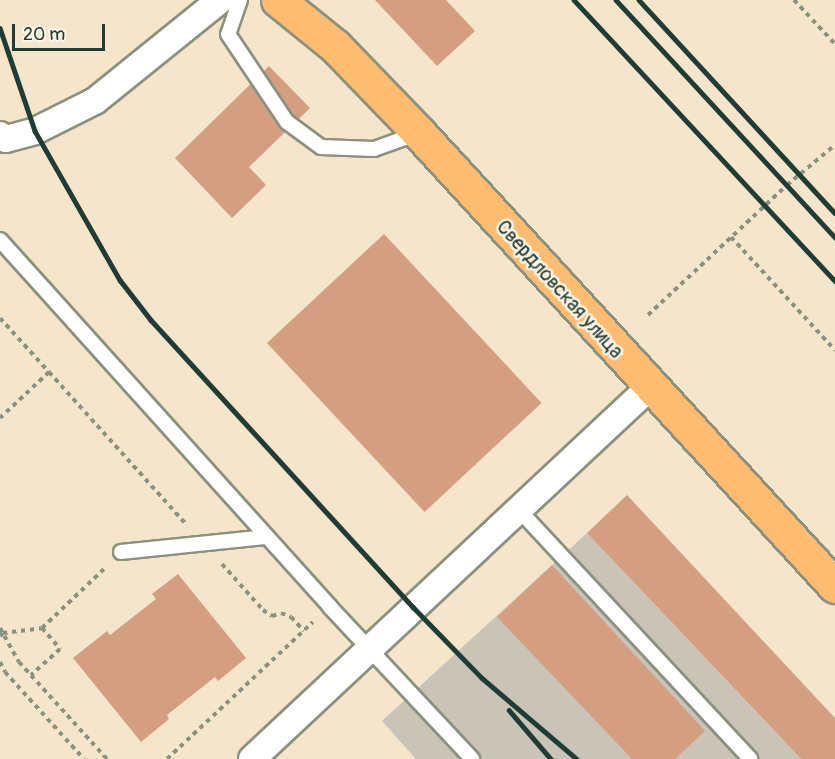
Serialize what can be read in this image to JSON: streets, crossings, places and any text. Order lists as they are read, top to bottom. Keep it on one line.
{"streets":{"highway":["Свердловская улица"]},"scale_bar":"20 m"}
